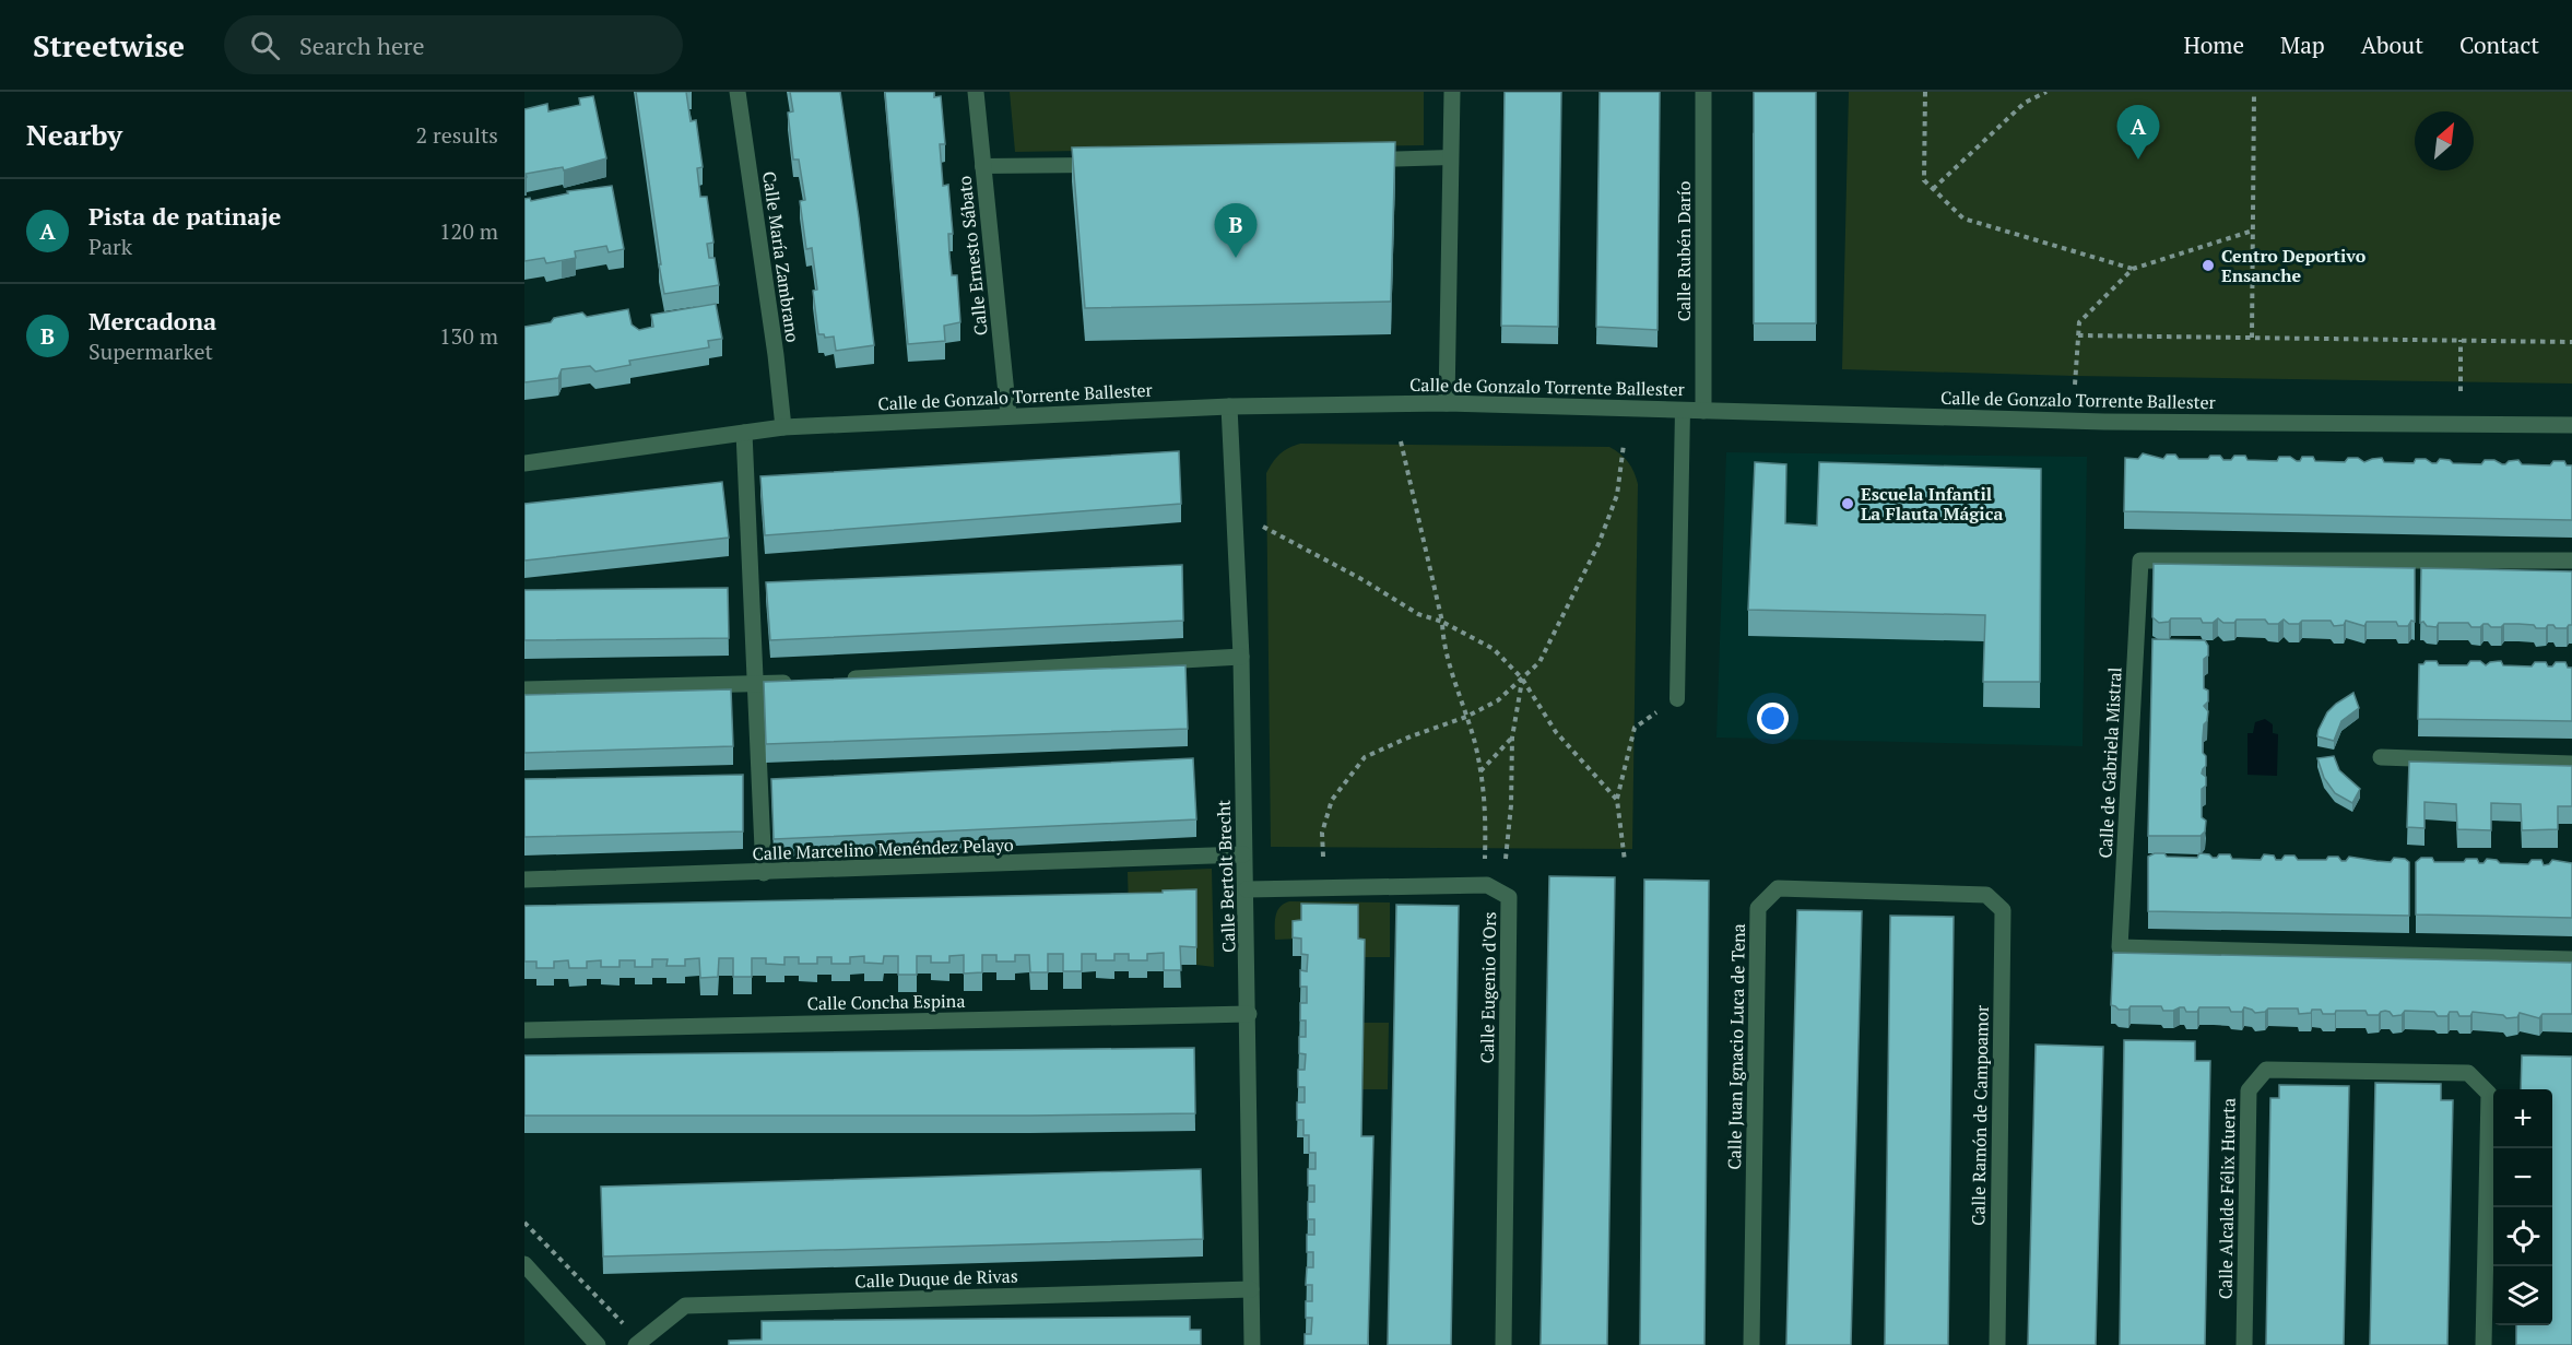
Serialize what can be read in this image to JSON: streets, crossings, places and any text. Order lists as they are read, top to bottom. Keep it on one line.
{"streets":{"street":["Calle Rubén Darío","Calle Ernesto Sábato","Calle María Zambrano","Calle de Gonzalo Torrente Ballester","Calle de Gabriela Mistral","Calle Marcelino Menéndez Pelayo","Calle Bertolt Brecht","Calle Eugenio d'Ors","Calle Concha Espina","Calle Juan Ignacio Luca de Tena","Calle Ramón de Campoamor","Calle Alcalde Félix Huerta","Calle Duque de Rivas"]},"crossings":[["Calle Rubén Darío","Calle de Gonzalo Torrente Ballester"],["Calle Ernesto Sábato","Calle de Gonzalo Torrente Ballester"],["Calle María Zambrano","Calle de Gonzalo Torrente Ballester"],["Calle de Gonzalo Torrente Ballester","Calle Bertolt Brecht"],["Calle Marcelino Menéndez Pelayo","Calle Bertolt Brecht"],["Calle Bertolt Brecht","Calle Eugenio d'Ors"],["Calle Bertolt Brecht","Calle Concha Espina"],["Calle Bertolt Brecht","Calle Duque de Rivas"],["Calle Juan Ignacio Luca de Tena","Calle Ramón de Campoamor"]],"places":["Centro Deportivo Ensanche","Escuela Infantil La Flauta Mágica"],"north":"top right","page":{"header":"Streetwise","search":"Search here","nav":["Home","Map","About","Contact"],"heading":["Nearby","2 results"],"pins":["A","B"],"list":[{"mark":"A","name":"Pista de patinaje","note":"Park","value":"120 m"},{"mark":"B","name":"Mercadona","note":"Supermarket","value":"130 m"}],"map_buttons":["+","−"]}}
